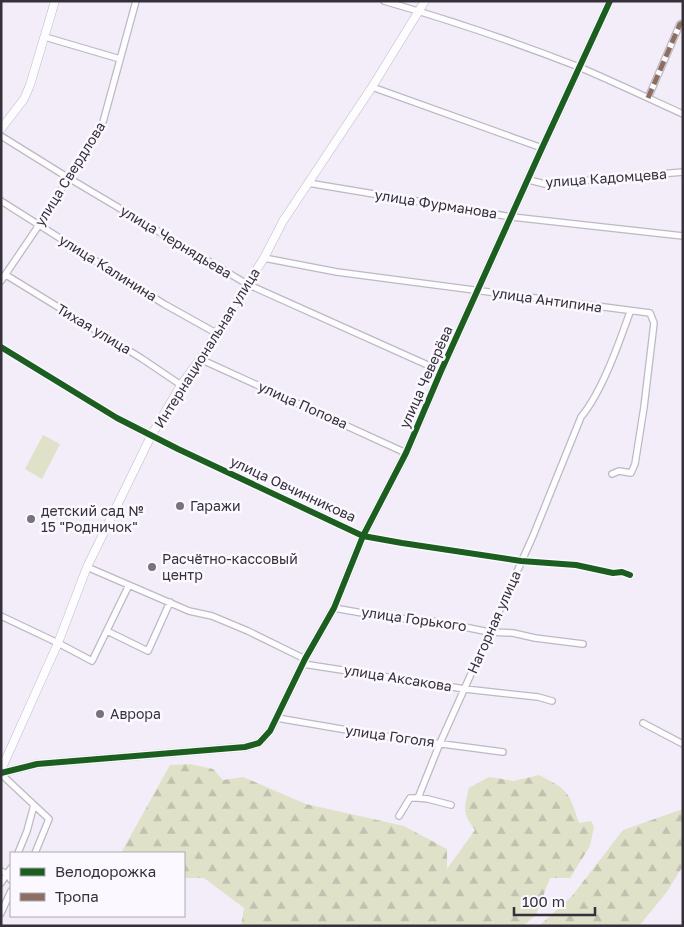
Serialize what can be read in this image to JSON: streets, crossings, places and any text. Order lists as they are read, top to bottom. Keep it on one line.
{"streets":{"street":["улица Свердлова","улица Кадомцева","улица Фурманова","улица Чернядьева","улица Калинина","улица Антипина","Тихая улица","Интернациональная улица","улица Чеверёва","улица Попова","улица Овчинникова","улица Горького","Нагорная улица","улица Аксакова","улица Гоголя"]},"crossings":[["улица Свердлова","улица Чернядьева"],["улица Свердлова","улица Калинина"],["улица Свердлова","Тихая улица"],["улица Кадомцева","улица Чеверёва"],["улица Фурманова","Интернациональная улица"],["улица Фурманова","улица Чеверёва"],["улица Чернядьева","Интернациональная улица"],["улица Чернядьева","улица Чеверёва"],["улица Калинина","Интернациональная улица"],["улица Антипина","Интернациональная улица"],["улица Антипина","улица Чеверёва"],["улица Антипина","Нагорная улица"],["Тихая улица","Интернациональная улица"],["Интернациональная улица","улица Чеверёва"],["Интернациональная улица","улица Попова"],["Интернациональная улица","улица Овчинникова"],["Интернациональная улица","улица Аксакова"],["улица Чеверёва","улица Попова"],["улица Чеверёва","улица Овчинникова"],["улица Чеверёва","улица Горького"],["улица Чеверёва","улица Аксакова"],["улица Чеверёва","улица Гоголя"],["улица Овчинникова","Нагорная улица"],["улица Горького","Нагорная улица"],["Нагорная улица","улица Аксакова"],["Нагорная улица","улица Гоголя"]],"places":["Гаражи","детский сад № 15 \"Родничок\"","Расчётно-кассовый центр","Аврора"],"legend":["Велодорожка","Тропа"],"scale_bar":"100 m"}
